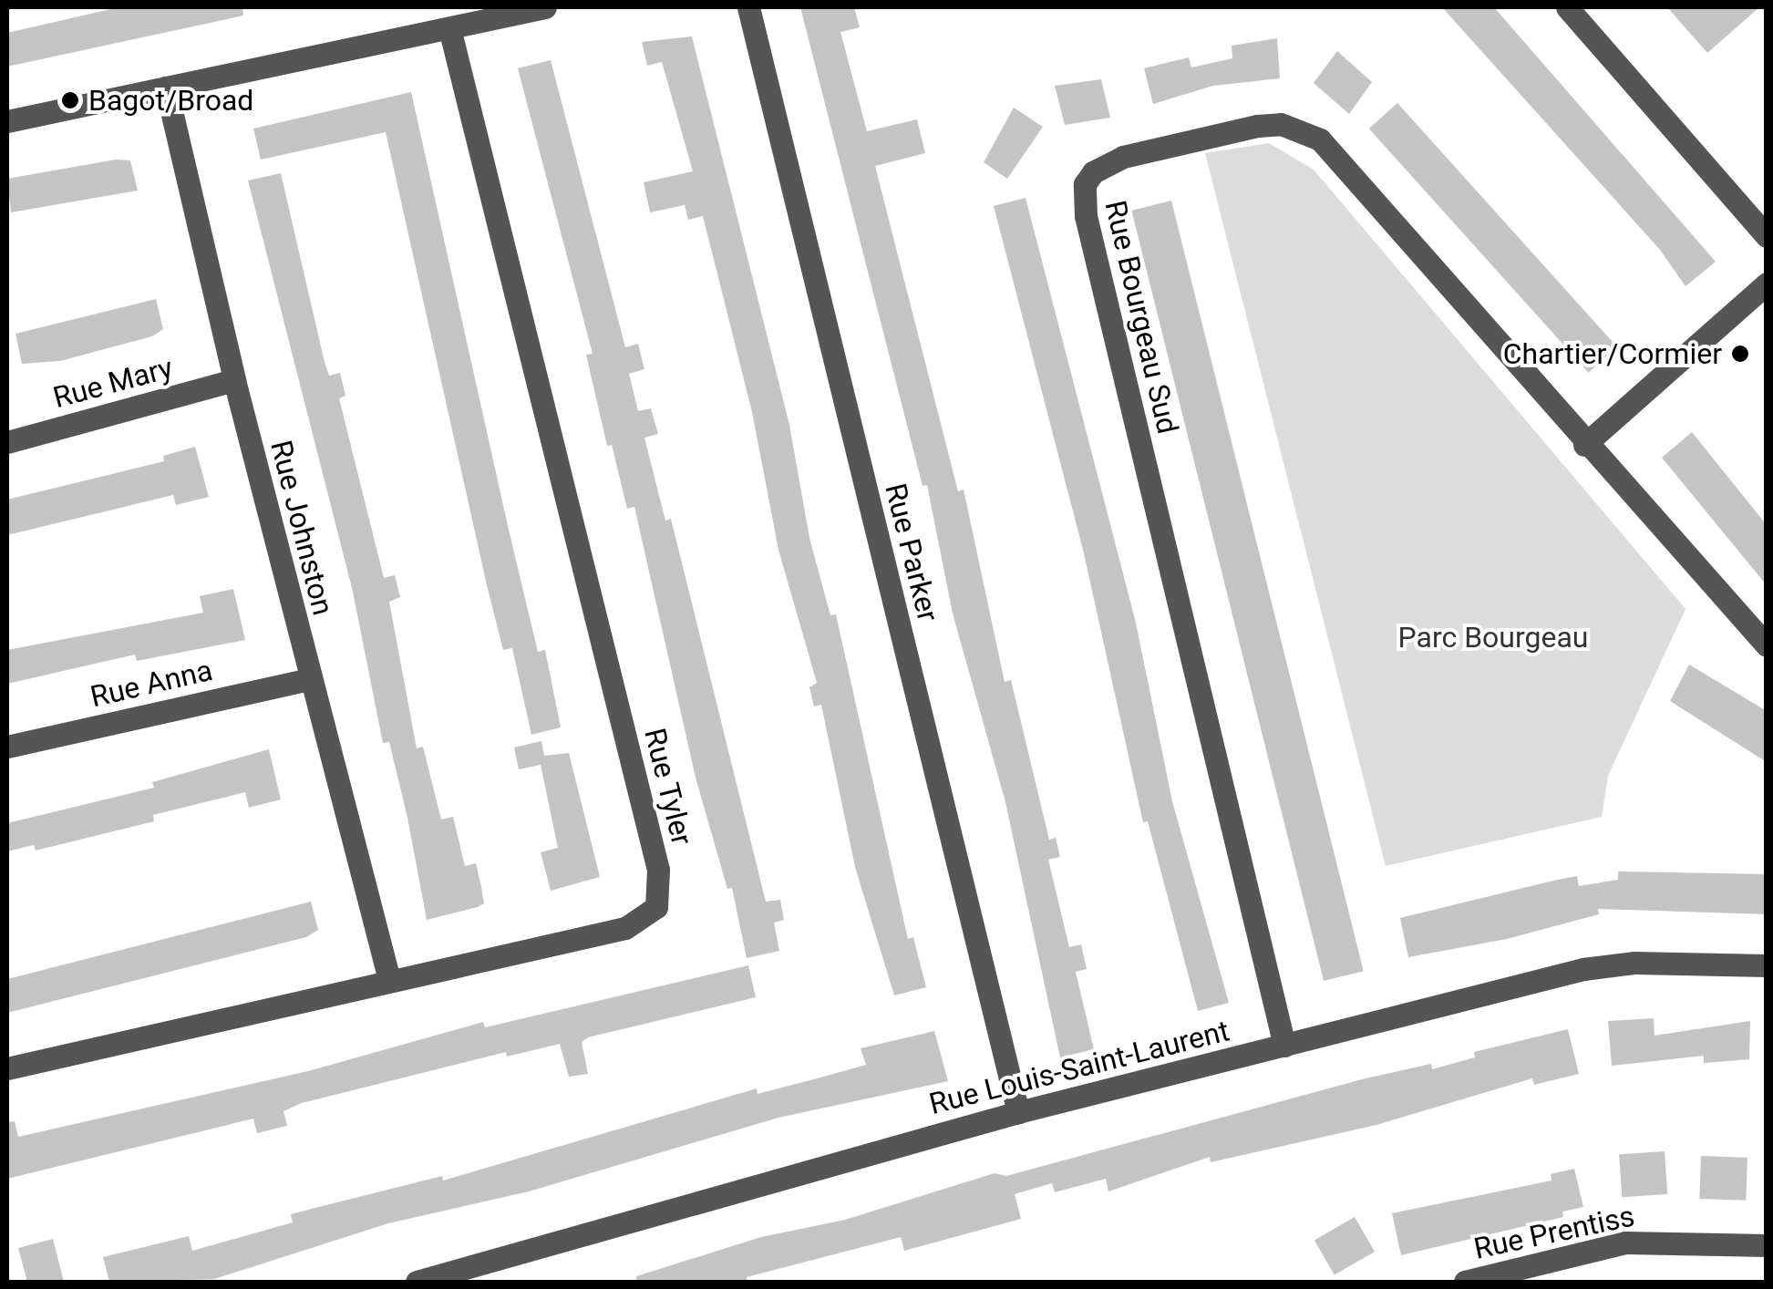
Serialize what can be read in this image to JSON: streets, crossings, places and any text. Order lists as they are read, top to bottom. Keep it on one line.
{"streets":{"street":["Rue Bourgeau Sud","Rue Mary","Rue Johnston","Rue Parker","Rue Anna","Rue Tyler","Rue Louis-Saint-Laurent","Rue Prentiss"]},"crossings":[["Rue Bourgeau Sud","Rue Louis-Saint-Laurent"],["Rue Mary","Rue Johnston"],["Rue Johnston","Rue Anna"],["Rue Johnston","Rue Tyler"],["Rue Parker","Rue Louis-Saint-Laurent"]],"parks":["Parc Bourgeau"],"places":["Bagot/Broad","Chartier/Cormier"]}
